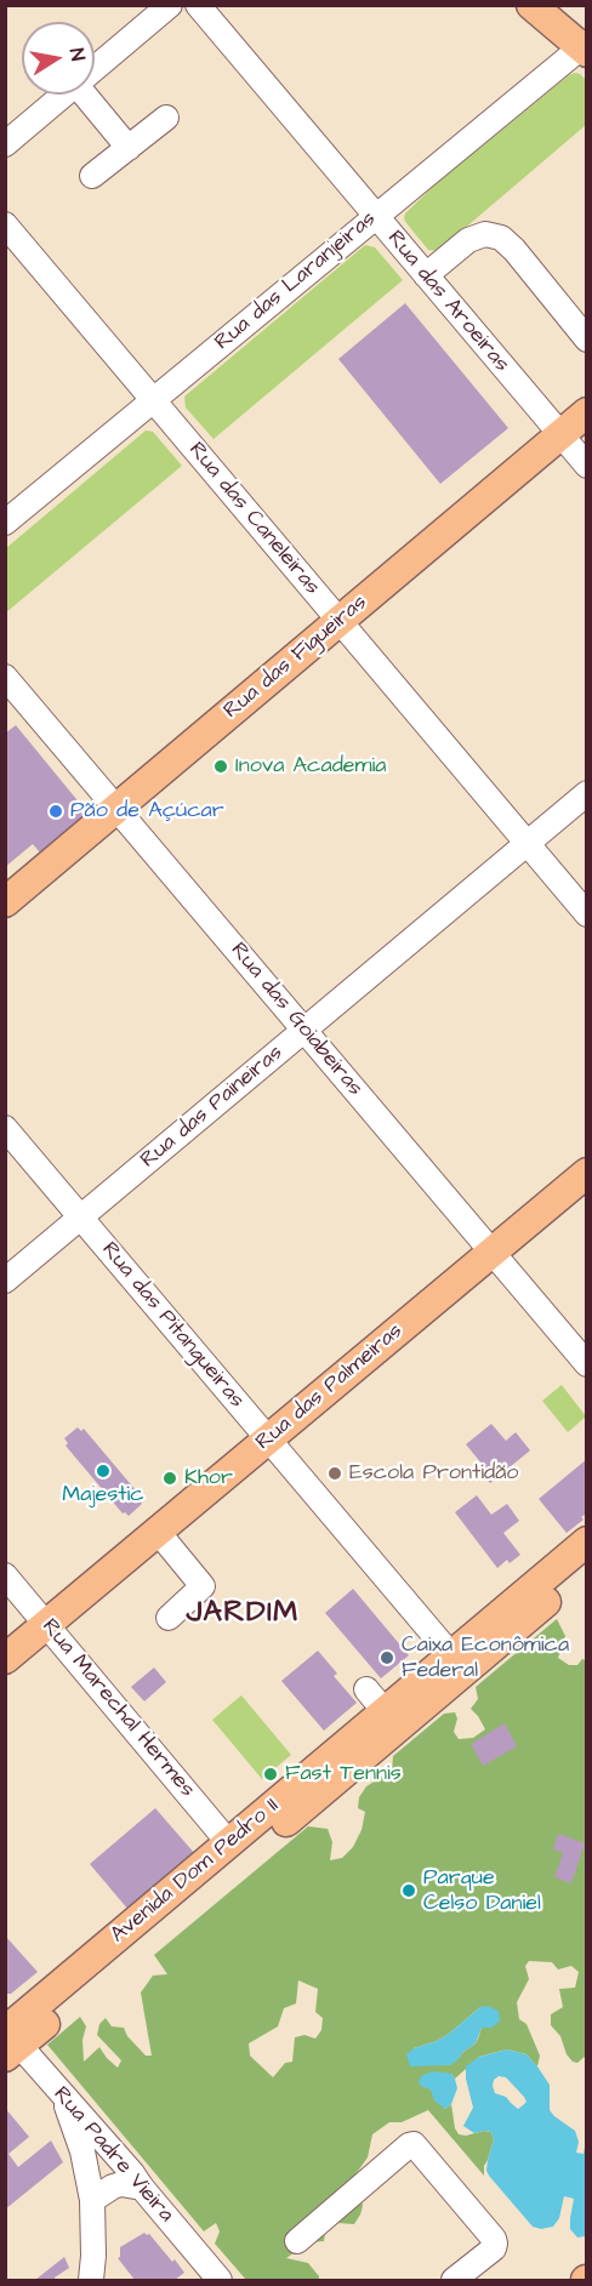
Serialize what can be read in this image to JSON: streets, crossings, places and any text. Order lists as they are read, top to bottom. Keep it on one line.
{"streets":{"main road":["Rua das Figueiras","Rua das Palmeiras","Avenida Dom Pedro II"],"street":["Rua das Laranjeiras","Rua das Aroeiras","Rua das Caneleiras","Rua das Goiabeiras","Rua das Paineiras","Rua das Pitangueiras","Rua Marechal Hermes","Rua Padre Vieira"]},"crossings":[["Rua das Laranjeiras","Rua das Aroeiras"],["Rua das Laranjeiras","Rua das Caneleiras"],["Rua das Aroeiras","Rua das Figueiras"],["Rua das Caneleiras","Rua das Figueiras"],["Rua das Caneleiras","Rua das Paineiras"],["Rua das Figueiras","Rua das Goiabeiras"],["Rua das Goiabeiras","Rua das Paineiras"],["Rua das Goiabeiras","Rua das Palmeiras"],["Rua das Paineiras","Rua das Pitangueiras"],["Rua das Pitangueiras","Rua das Palmeiras"],["Rua das Pitangueiras","Avenida Dom Pedro II"],["Rua das Palmeiras","Rua Marechal Hermes"],["Rua Marechal Hermes","Avenida Dom Pedro II"],["Avenida Dom Pedro II","Rua Padre Vieira"]],"districts":["JARDIM"],"places":["Inova Academia","Pão de Açúcar","Majestic","Escola Prontidão","Khor","Caixa Econômica Federal","Fast Tennis","Parque Celso Daniel"],"north":"right"}
